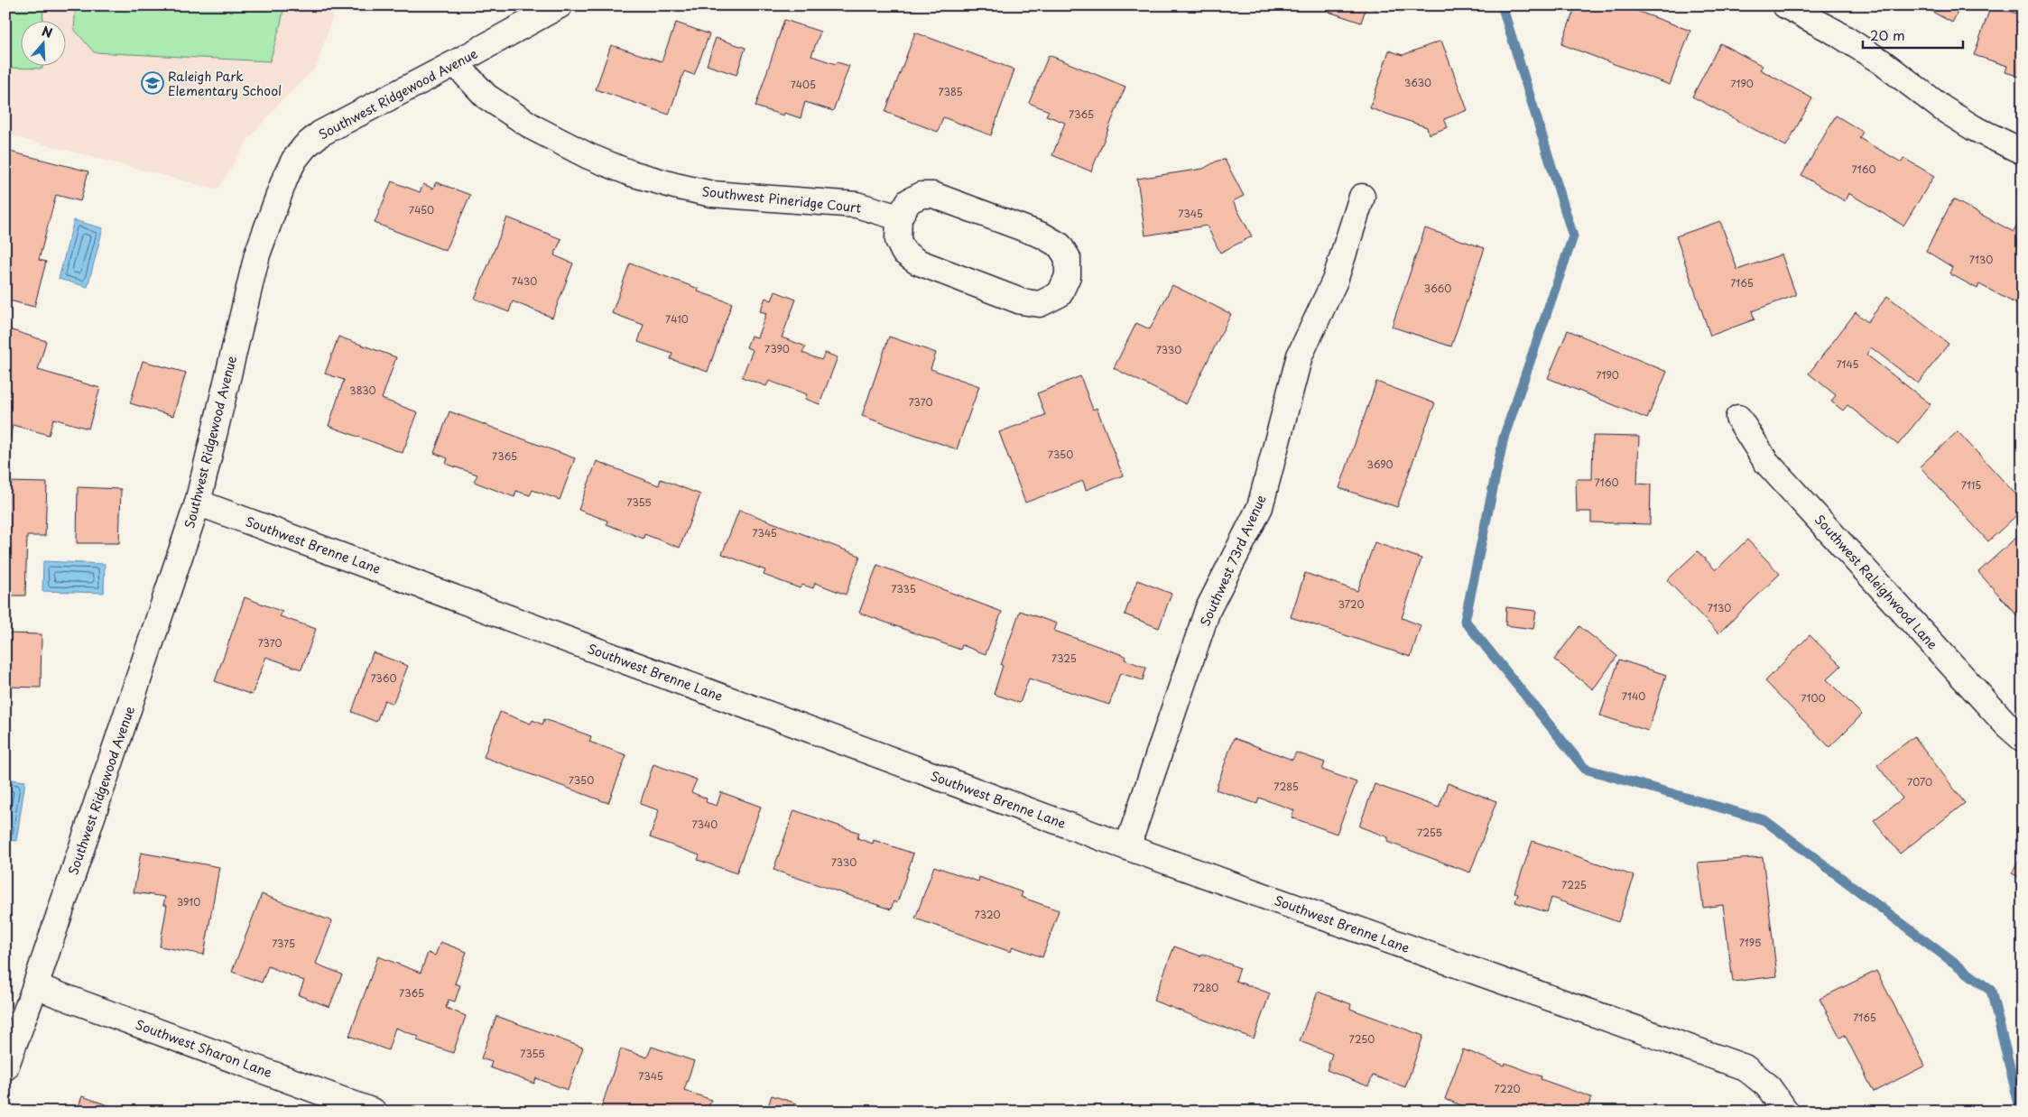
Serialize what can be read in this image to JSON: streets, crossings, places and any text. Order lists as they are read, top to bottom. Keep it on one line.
{"streets":{"street":["Southwest Ridgewood Avenue","Southwest Pineridge Court","Southwest Brenne Lane","Southwest 73rd Avenue","Southwest Raleighwood Lane","Southwest Sharon Lane"]},"crossings":[["Southwest Ridgewood Avenue","Southwest Pineridge Court"],["Southwest Ridgewood Avenue","Southwest Brenne Lane"],["Southwest Ridgewood Avenue","Southwest Sharon Lane"],["Southwest Brenne Lane","Southwest 73rd Avenue"]],"places":{"school or university":["Raleigh Park Elementary School"]},"house_numbers":["3630","7190","7405","7385","7365","7160","7450","7345","7130","7430","7165","3660","7410","7390","7330","7145","7190","3830","7370","7350","7365","3690","7160","7115","7355","7345","7335","3720","7130","7370","7325","7360","7140","7100","7350","7070","7285","7340","7255","7330","7225","3910","7320","7195","7375","7280","7365","7165","7250","7355","7345","7220"],"scale_bar":"20 m","north":"top"}
